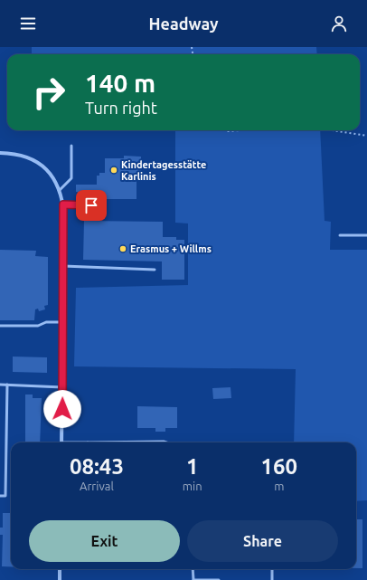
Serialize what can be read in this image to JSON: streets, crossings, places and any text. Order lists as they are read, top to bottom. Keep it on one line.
{"places":["Kindertagesstätte Karlinis","Erasmus + Willms"],"page":{"header":"Headway","turn":["140 m","Turn right"],"eta":["08:43","Arrival","1","min","160","m"],"buttons":["Exit","Share"]}}
